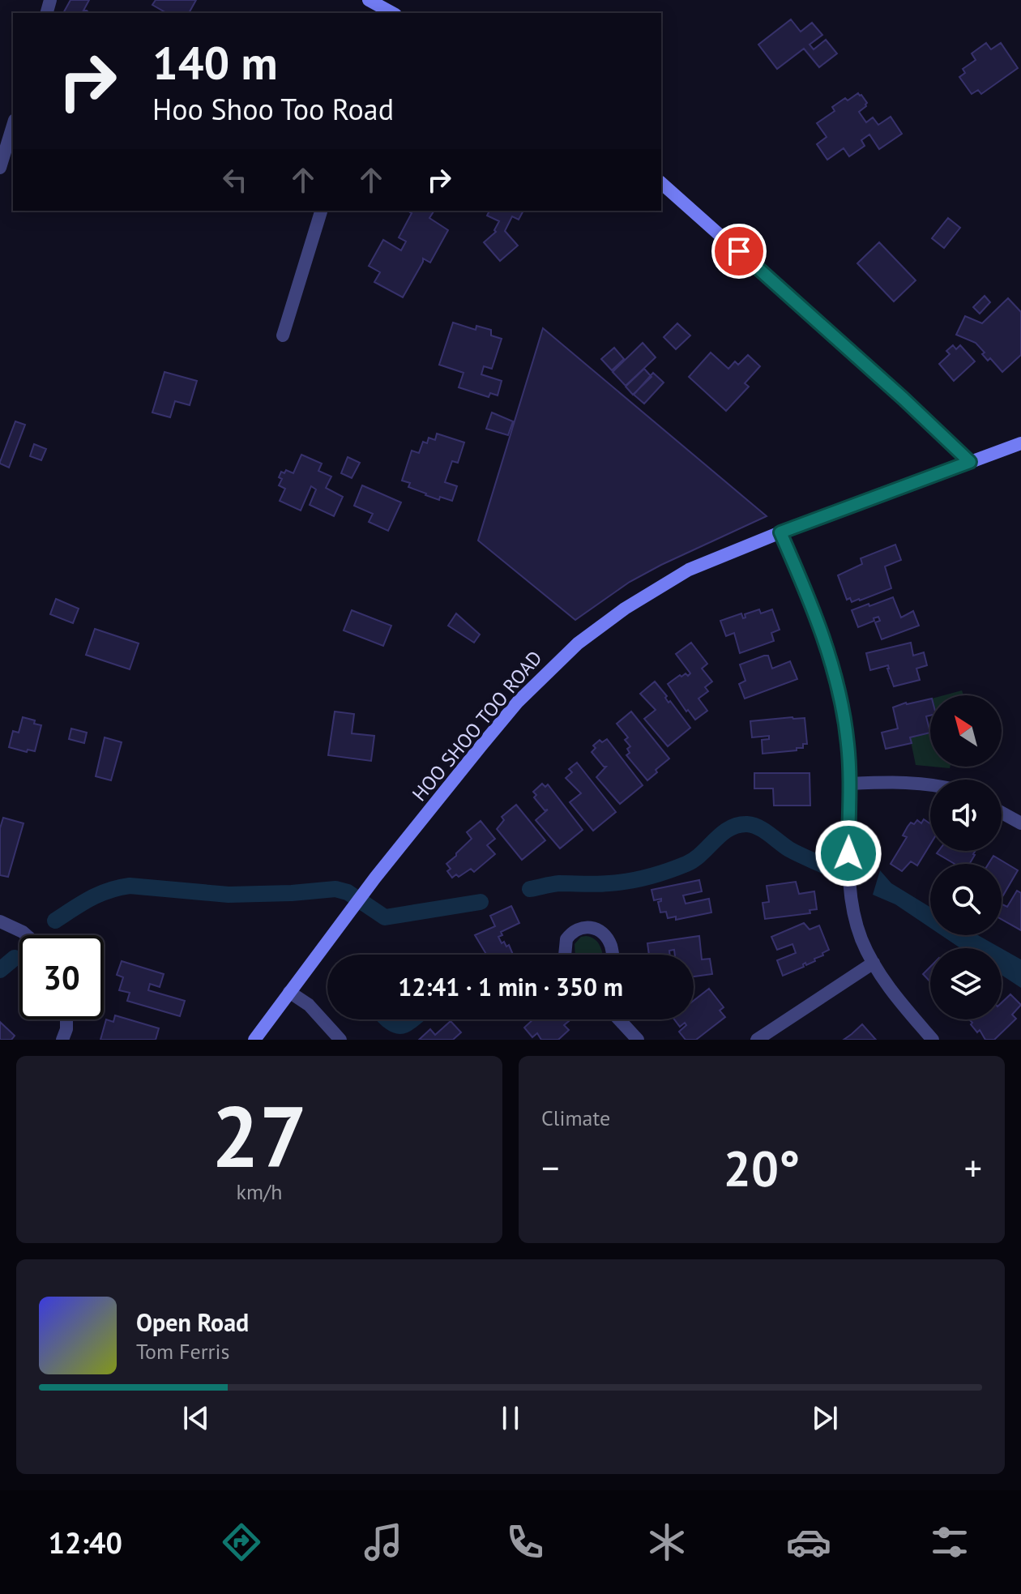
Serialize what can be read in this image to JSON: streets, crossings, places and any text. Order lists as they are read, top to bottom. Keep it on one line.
{"streets":{"street":["HOO SHOO TOO ROAD"]},"north":"top left","page":{"turn":["140 m","Hoo Shoo Too Road"],"limit":"30","trip":"12:41 · 1 min · 350 m","tile":[["27","km/h"],"Climate"],"heat":["−","20°","+"],"song":["Open Road","Tom Ferris"],"tabs":"12:40"}}
